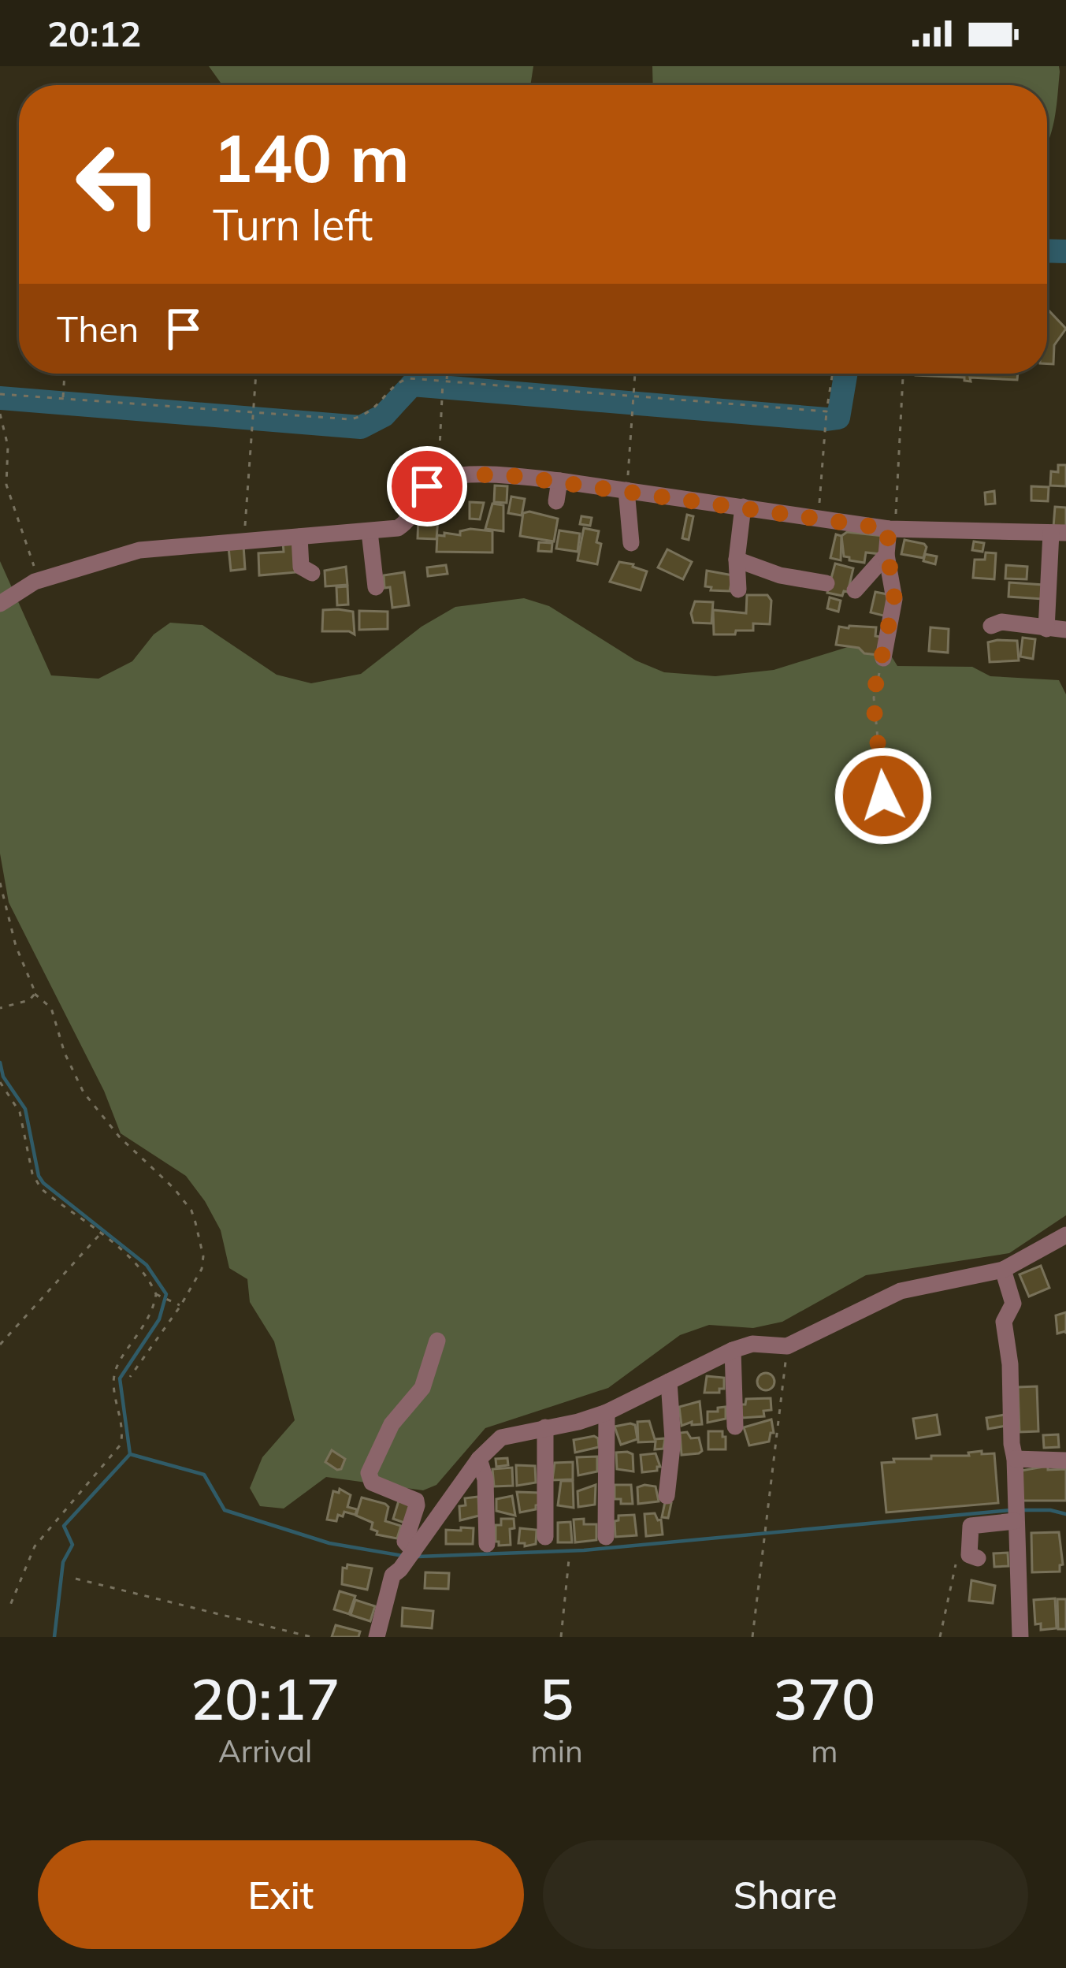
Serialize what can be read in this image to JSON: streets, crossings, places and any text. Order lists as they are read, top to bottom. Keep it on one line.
{"page":{"status":"20:12","turn":["140 m","Turn left"],"then":"Then","eta":["20:17","Arrival","5","min","370","m"],"buttons":["Exit","Share"]}}
